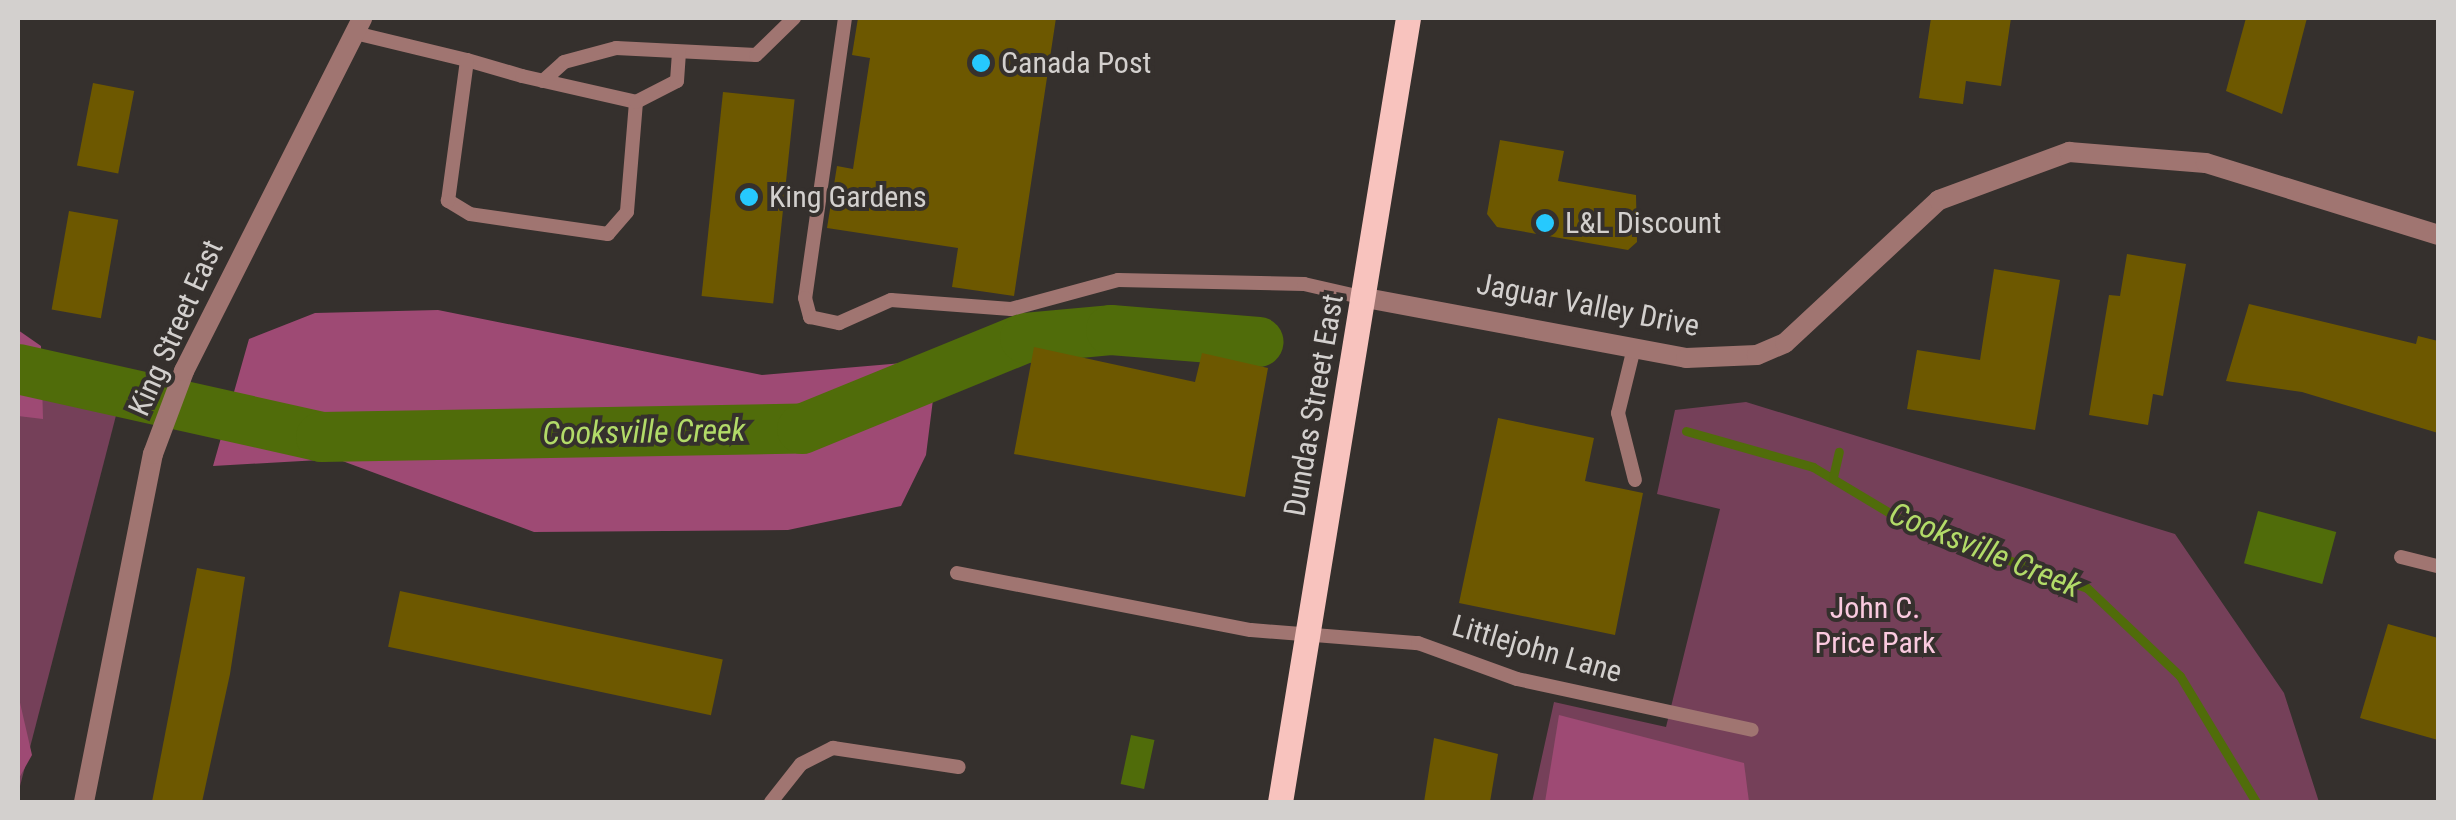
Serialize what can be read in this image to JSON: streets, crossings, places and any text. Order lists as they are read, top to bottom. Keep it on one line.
{"streets":{"main road":["Dundas Street East"],"street":["Jaguar Valley Drive","King Street East"],"lane":["Littlejohn Lane"]},"crossings":[["Jaguar Valley Drive","Dundas Street East"],["Dundas Street East","Littlejohn Lane"]],"water":["Cooksville Creek"],"parks":["John C. Price Park"],"places":["Canada Post","King Gardens","L&L Discount"]}
